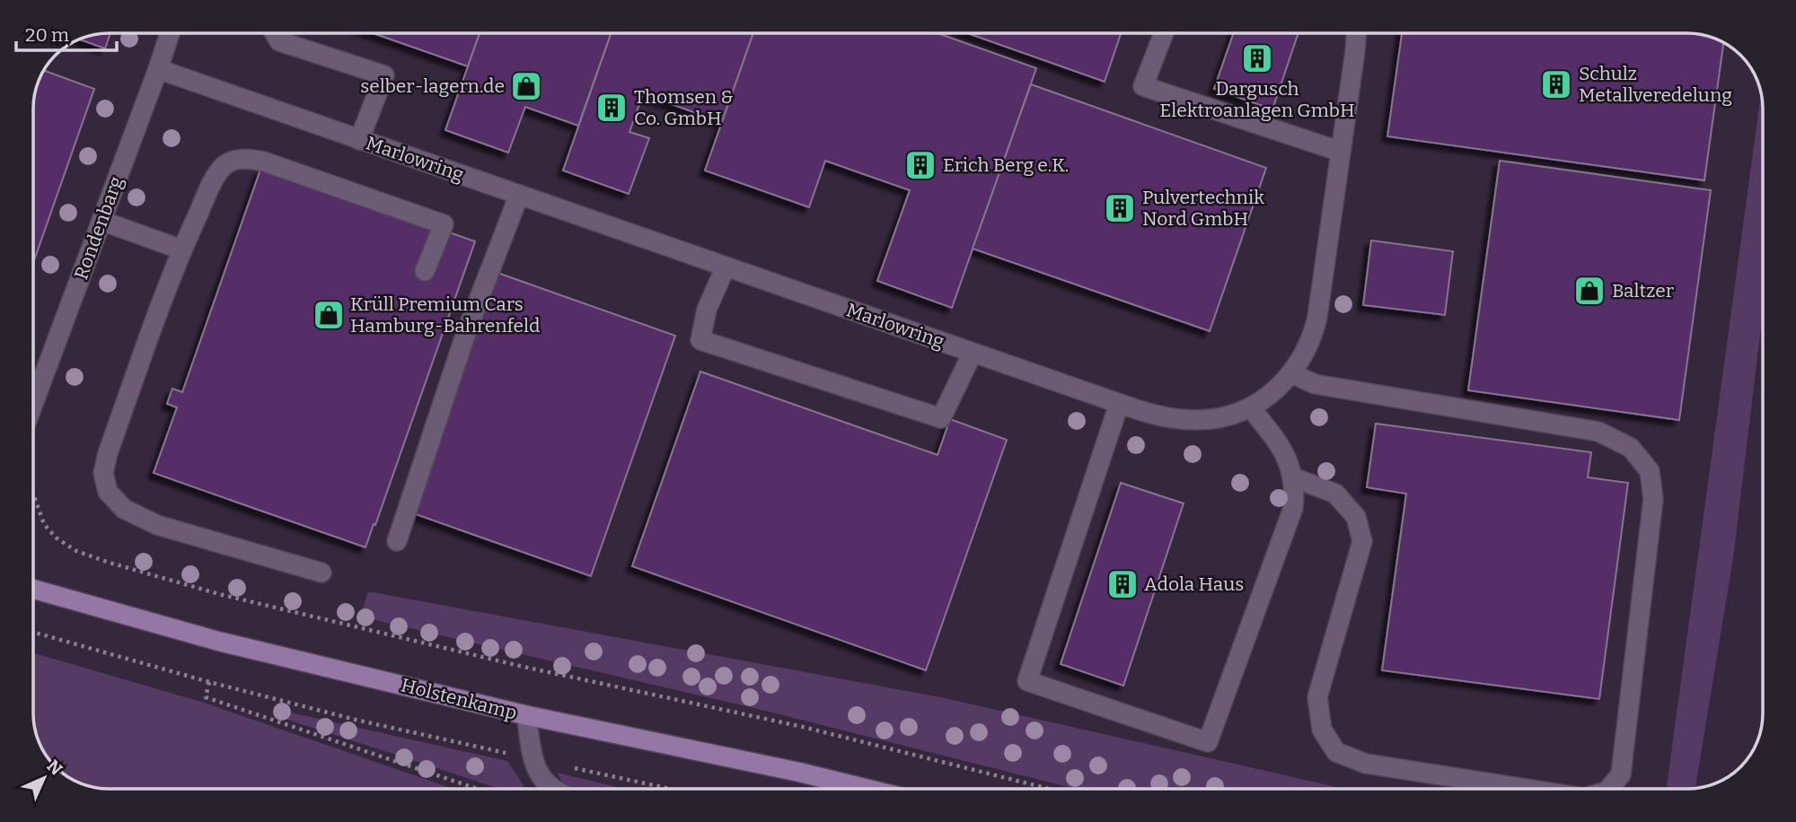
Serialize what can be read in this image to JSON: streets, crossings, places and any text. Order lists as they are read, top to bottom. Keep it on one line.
{"streets":{"main road":["Holstenkamp"],"street":["Marlowring","Rondenbarg"]},"crossings":[["Marlowring","Rondenbarg"]],"places":{"building":["Dargusch Elektroanlagen GmbH","Schulz Metallveredelung","Thomsen & Co. GmbH","Erich Berg e.K.","Pulvertechnik Nord GmbH","Adola Haus"],"shop":["selber-lagern.de","Baltzer","Krüll Premium Cars Hamburg-Bahrenfeld"]},"scale_bar":"20 m","north":"top right"}
